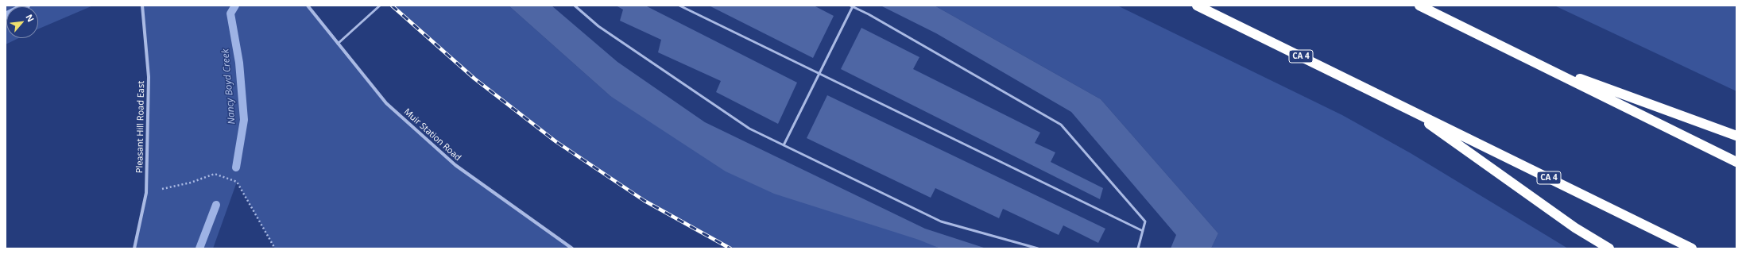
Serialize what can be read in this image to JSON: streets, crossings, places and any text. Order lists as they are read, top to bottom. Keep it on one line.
{"streets":{"highway":["CA 4"],"street":["Pleasant Hill Road East","Muir Station Road"]},"water":["Nancy Boyd Creek"],"north":"top right"}
